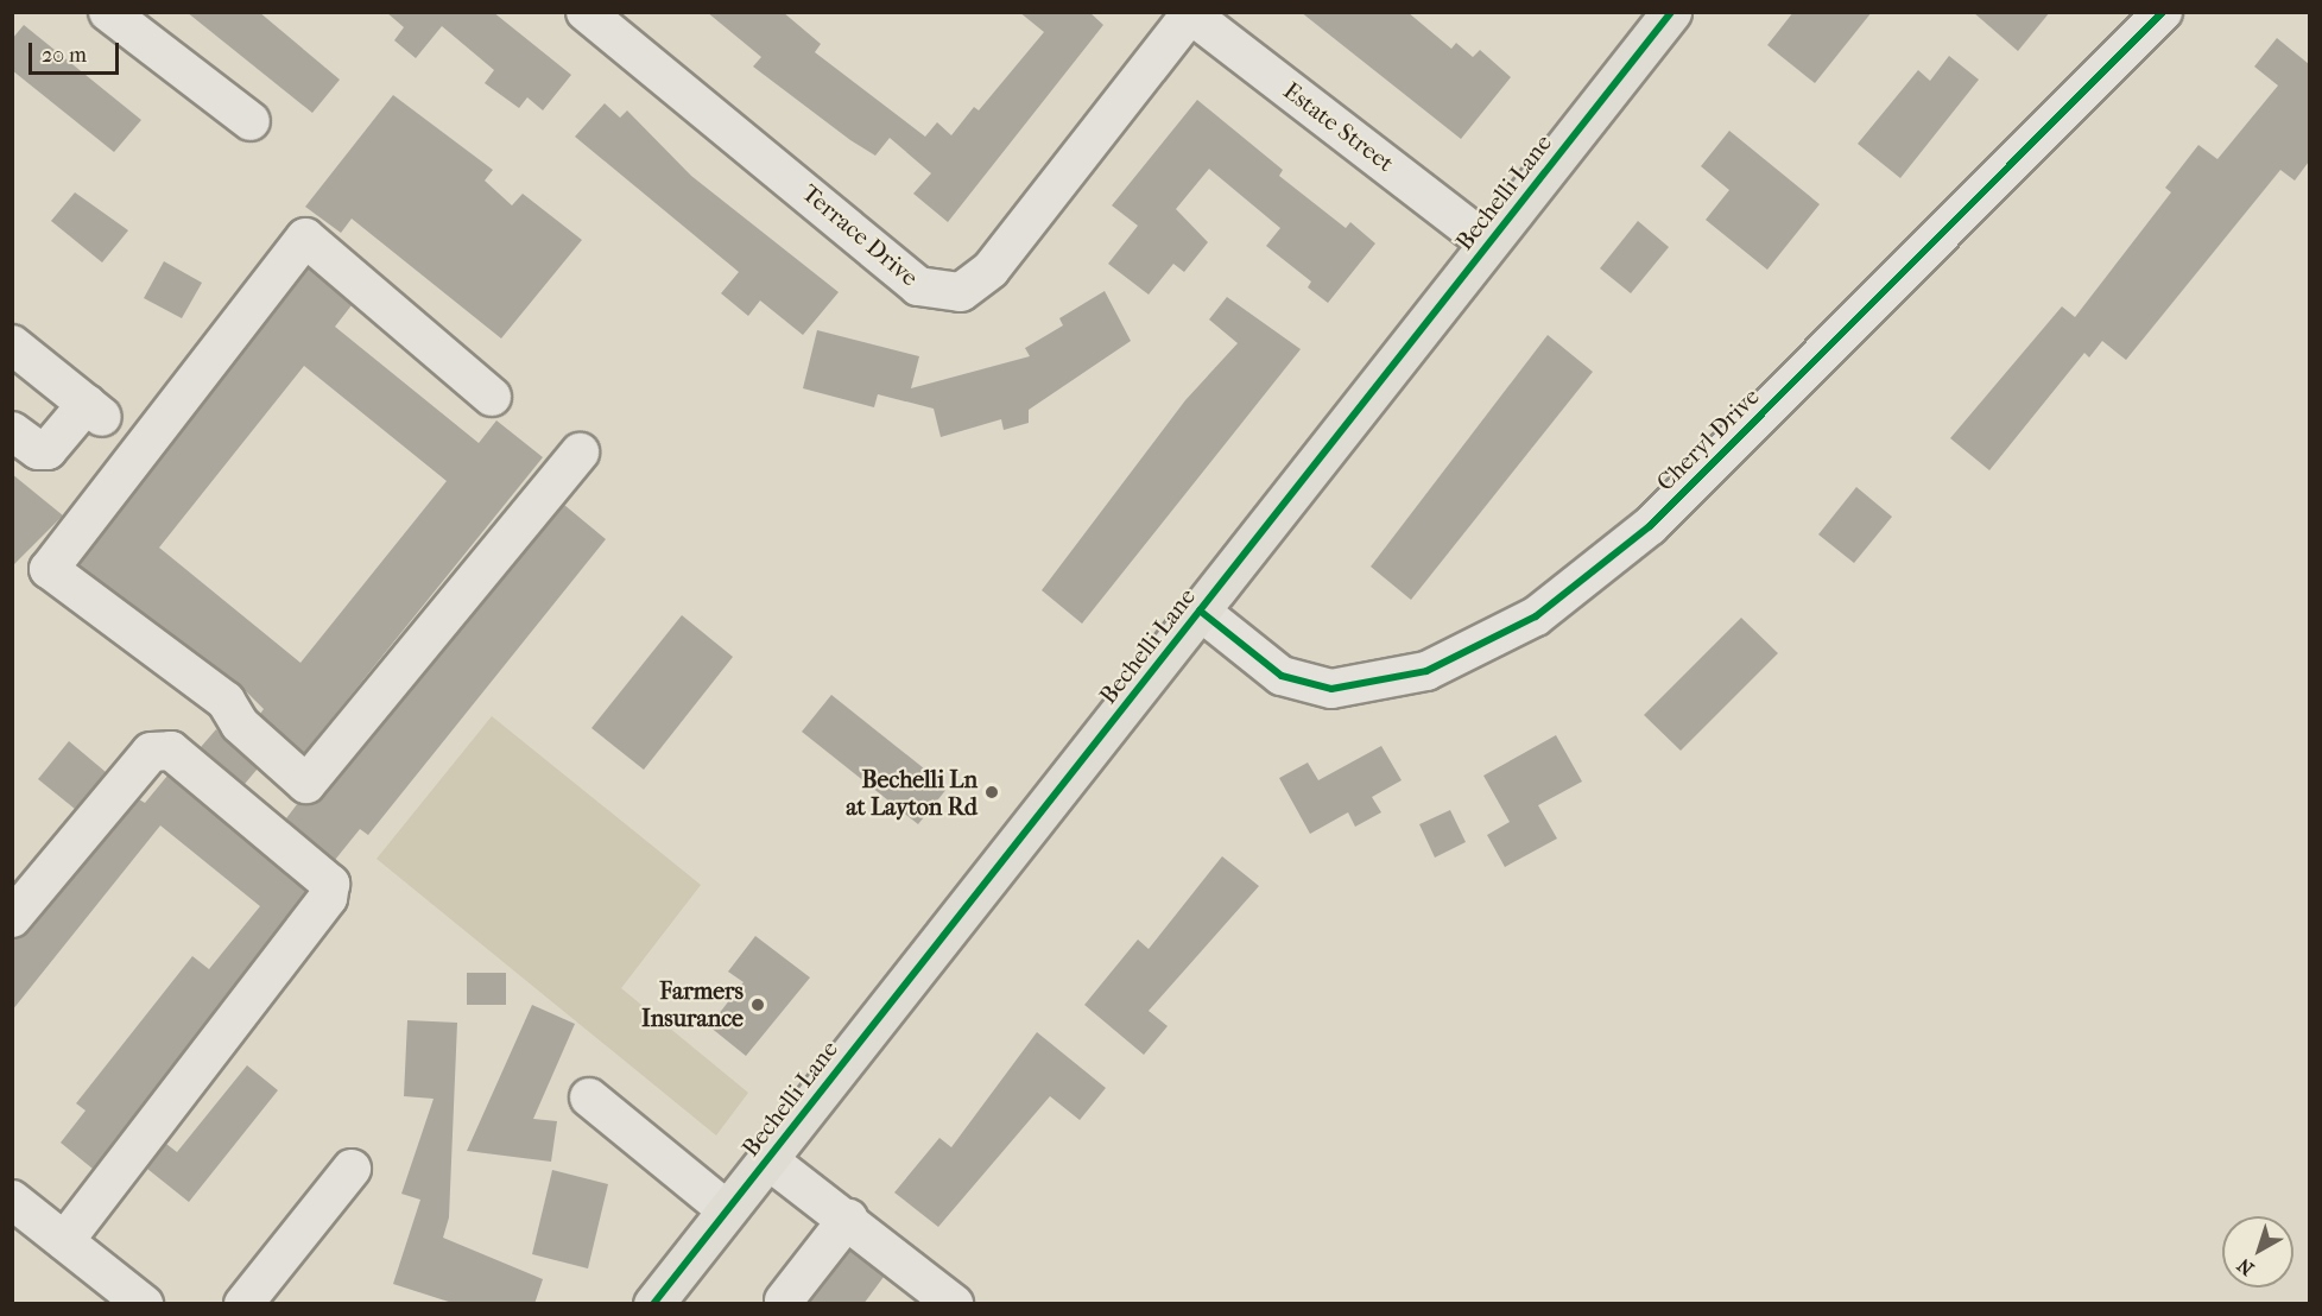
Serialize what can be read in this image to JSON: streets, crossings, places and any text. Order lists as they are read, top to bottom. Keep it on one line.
{"streets":{"main road":["Bechelli Lane"],"street":["Estate Street","Terrace Drive","Cheryl Drive"]},"crossings":[["Estate Street","Bechelli Lane"],["Estate Street","Terrace Drive"],["Bechelli Lane","Cheryl Drive"]],"places":["Bechelli Ln at Layton Rd","Farmers Insurance"],"scale_bar":"20 m","north":"bottom left"}
